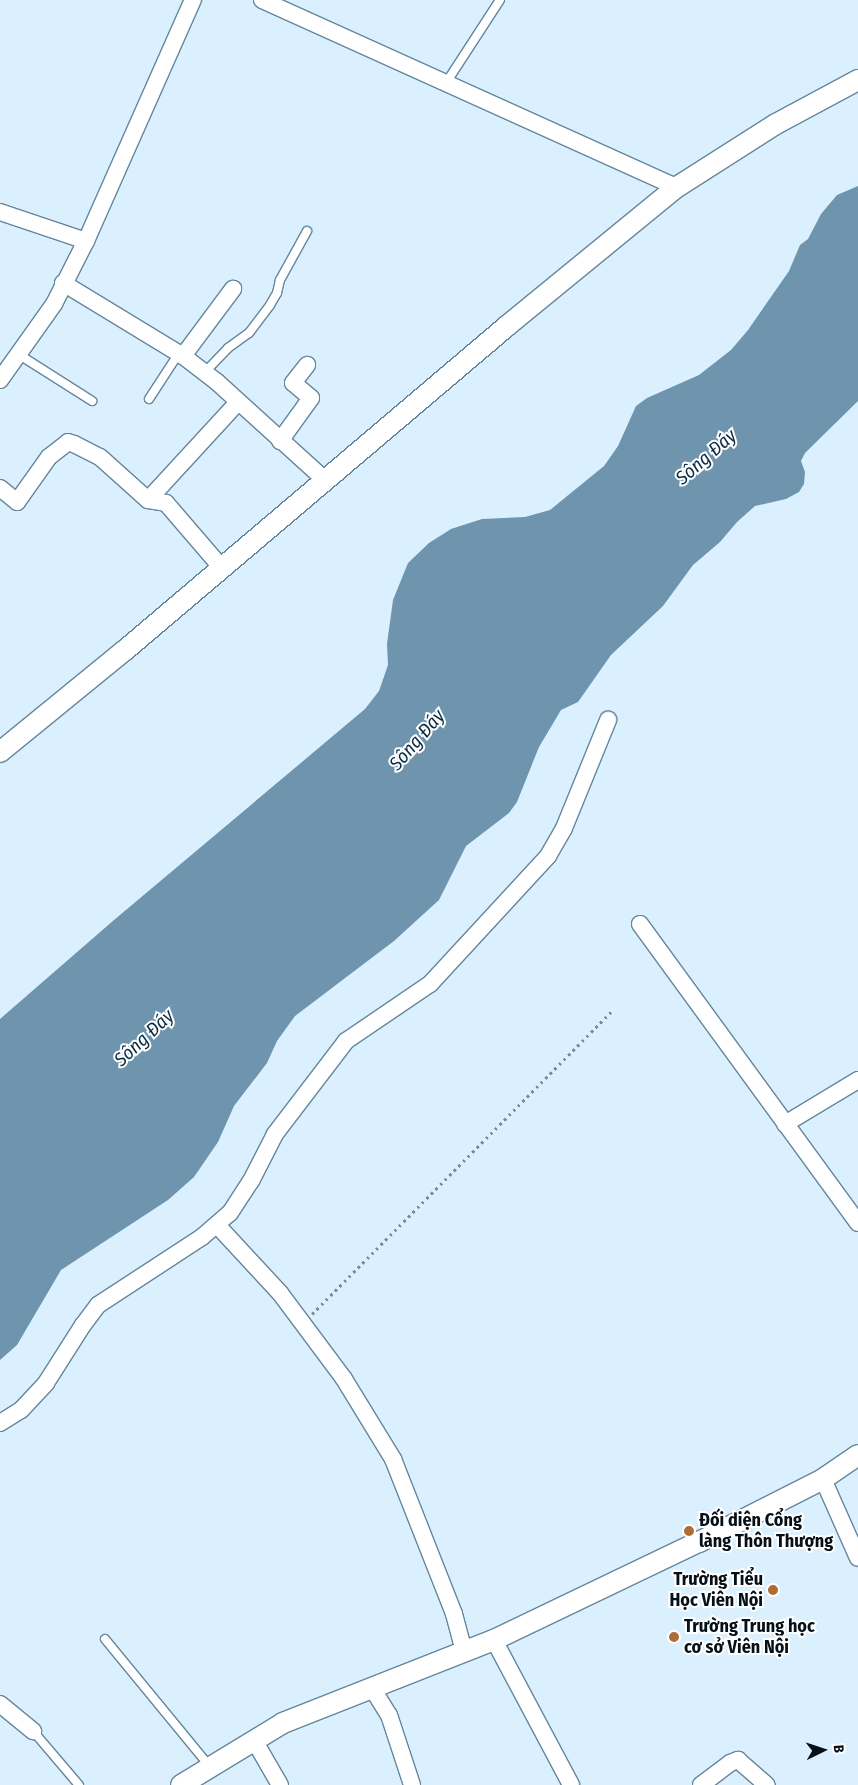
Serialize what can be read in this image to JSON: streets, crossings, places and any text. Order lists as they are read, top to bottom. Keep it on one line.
{"water":["Sông Đáy"],"places":["Đối diện Cổng làng Thôn Thượng","Trường Tiểu Học Viên Nội","Trường Trung học cơ sở Viên Nội"],"north":"right"}
